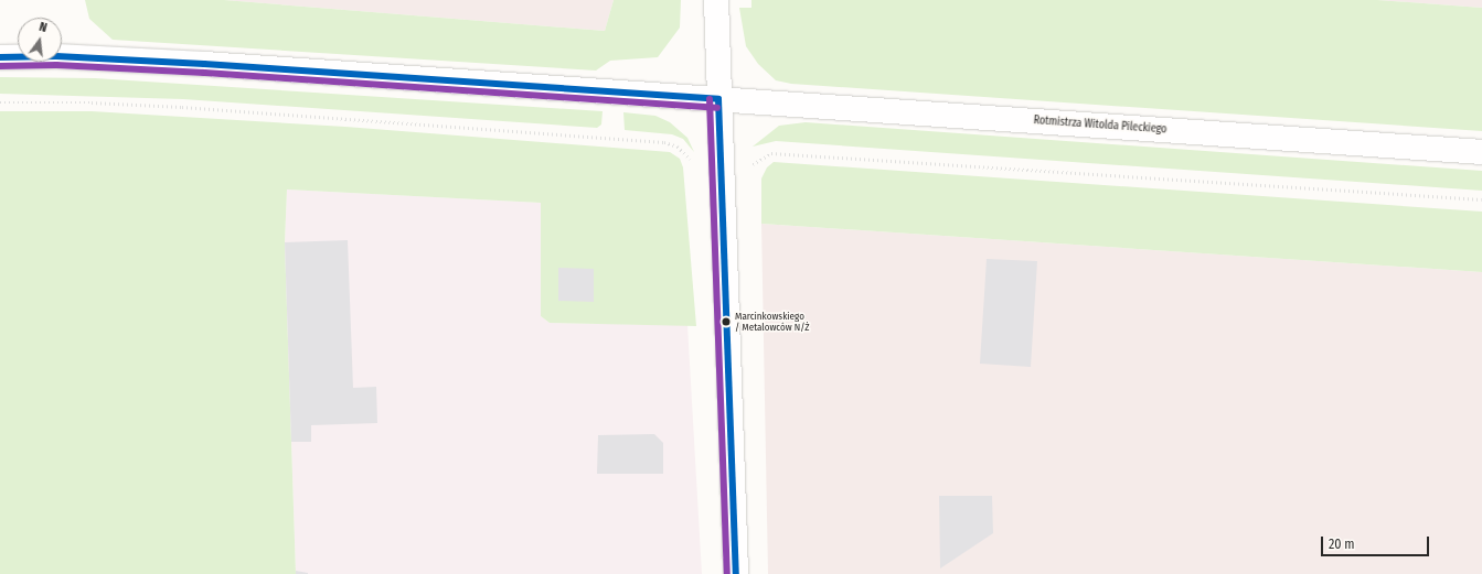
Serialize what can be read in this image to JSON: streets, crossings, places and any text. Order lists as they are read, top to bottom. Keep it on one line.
{"streets":{"street":["Rotmistrza Witolda Pileckiego"]},"places":["Marcinkowskiego / Metalowców N/Ż"],"scale_bar":"20 m","north":"top"}
